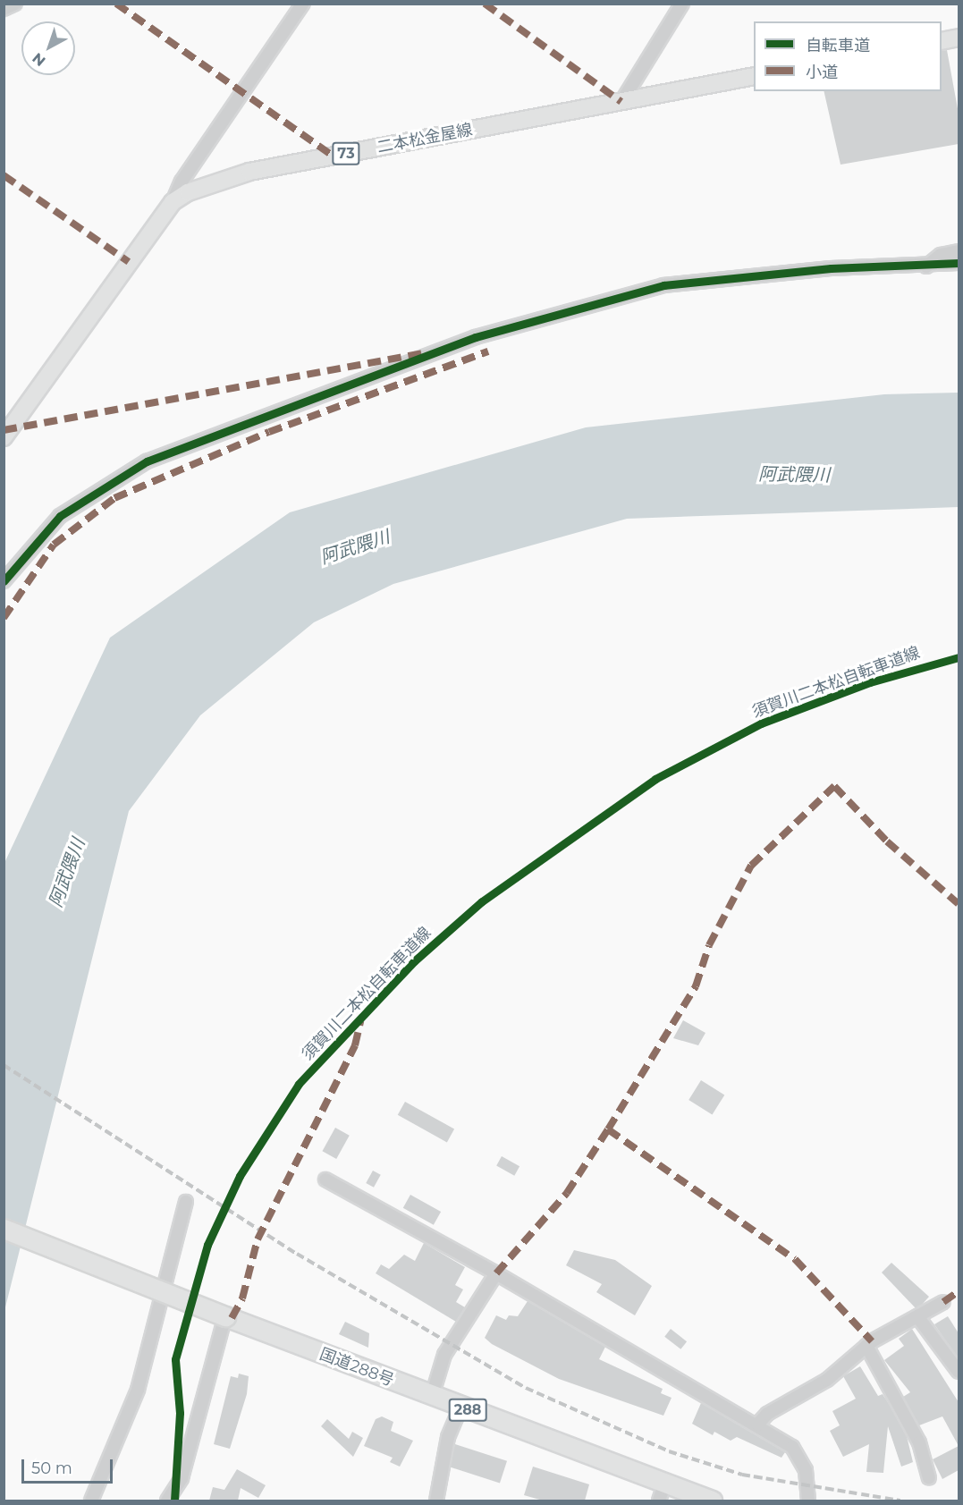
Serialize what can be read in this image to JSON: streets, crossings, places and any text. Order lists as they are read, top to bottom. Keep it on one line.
{"streets":{"highway":["国道288号","288"],"main road":["二本松金屋線","73"],"cycle path":["須賀川二本松自転車道線"]},"water":["阿武隈川"],"legend":["自転車道","小道"],"scale_bar":"50 m","north":"bottom left"}
